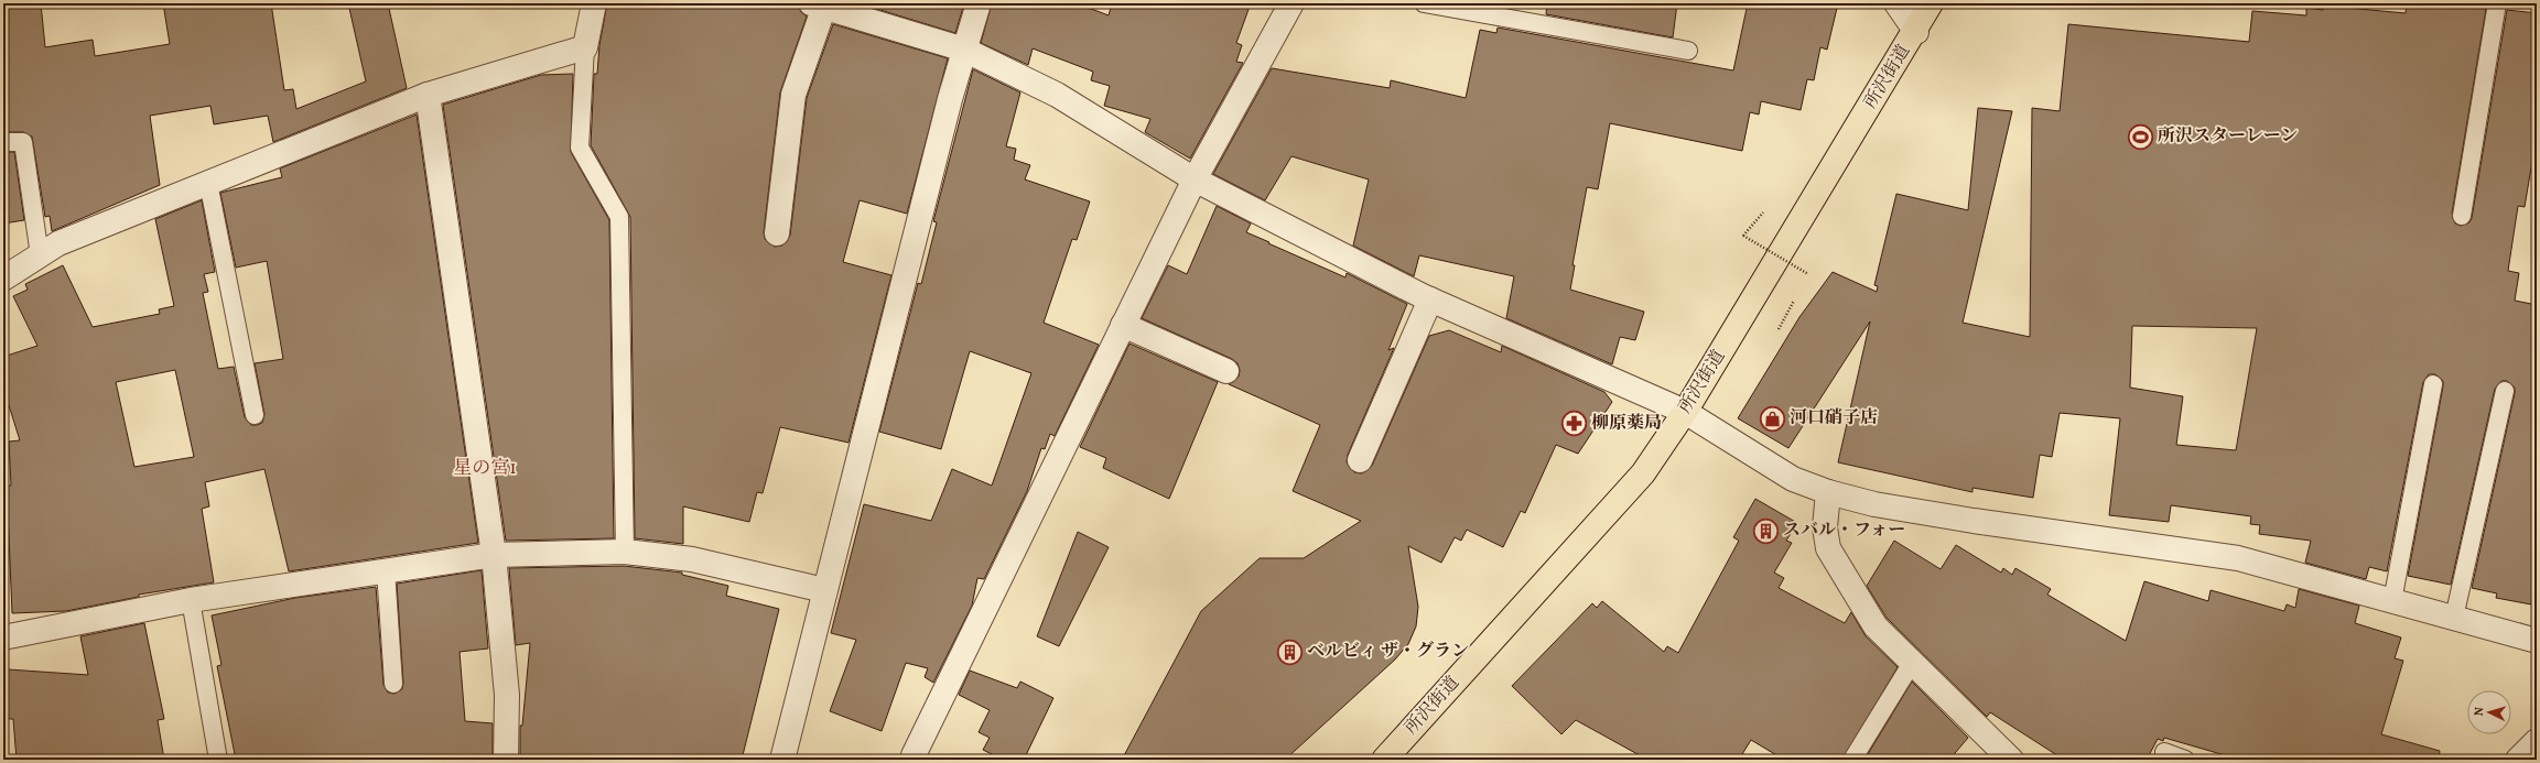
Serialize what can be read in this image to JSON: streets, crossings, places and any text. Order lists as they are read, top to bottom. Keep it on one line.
{"streets":{"main road":["所沢街道"]},"districts":["星の宮1"],"places":{"sports":["所沢スターレーン"],"shop":["河口硝子店"],"pharmacy":["柳原薬局"],"building":["スバル・フォー","ベルビィ ザ・グラン"]},"north":"left"}
